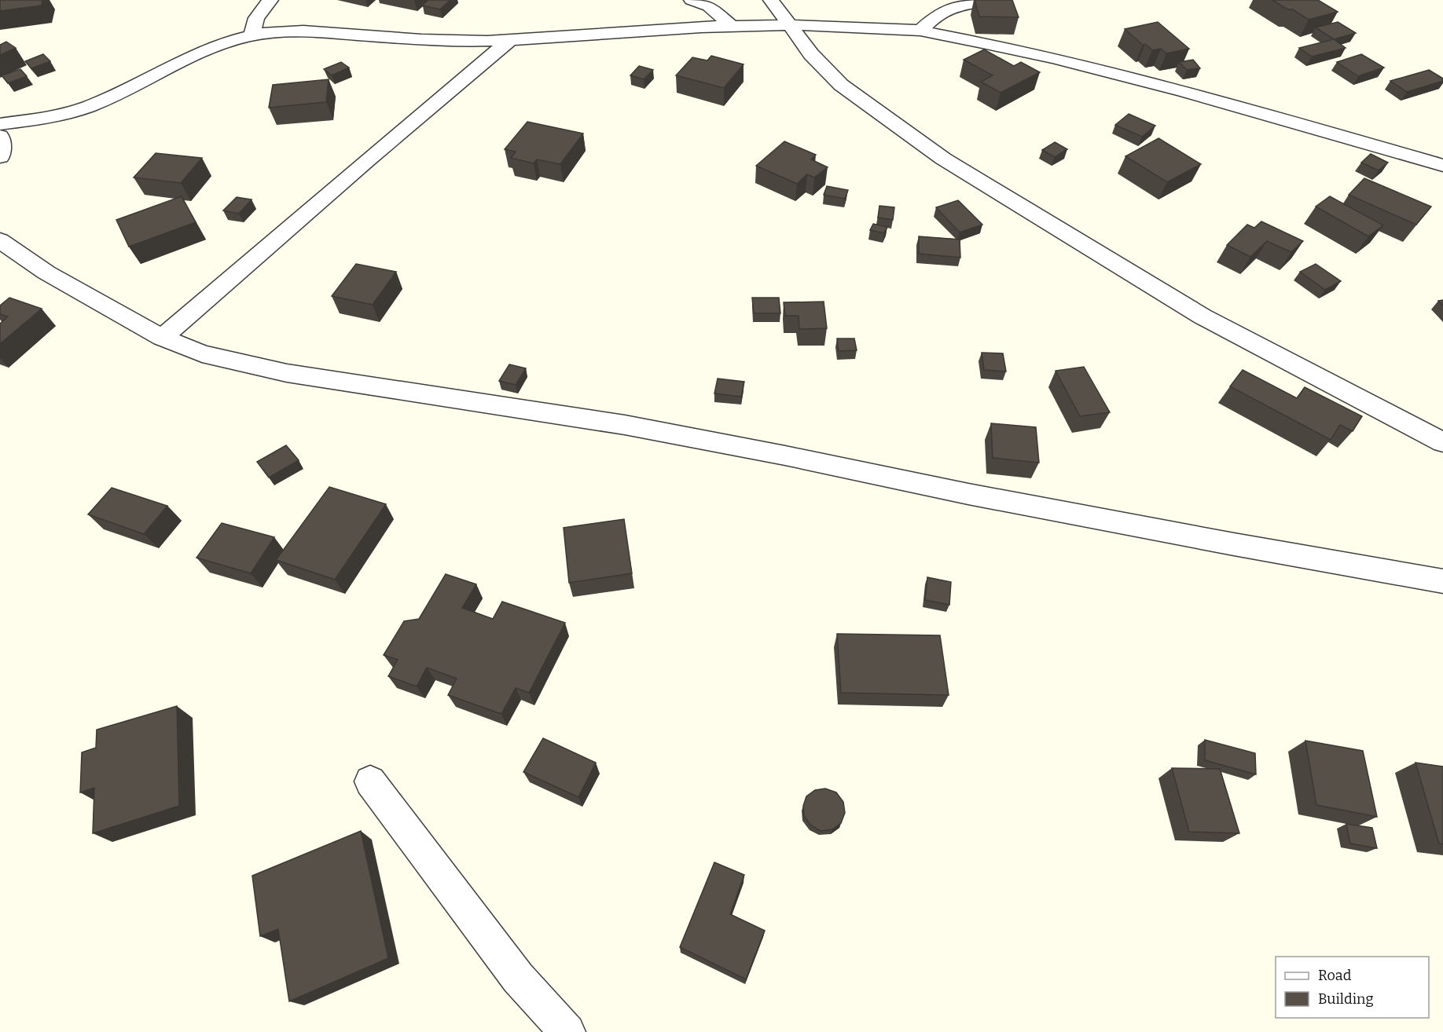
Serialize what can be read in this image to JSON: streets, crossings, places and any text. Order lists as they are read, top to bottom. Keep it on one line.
{"legend":["Road","Building"]}
